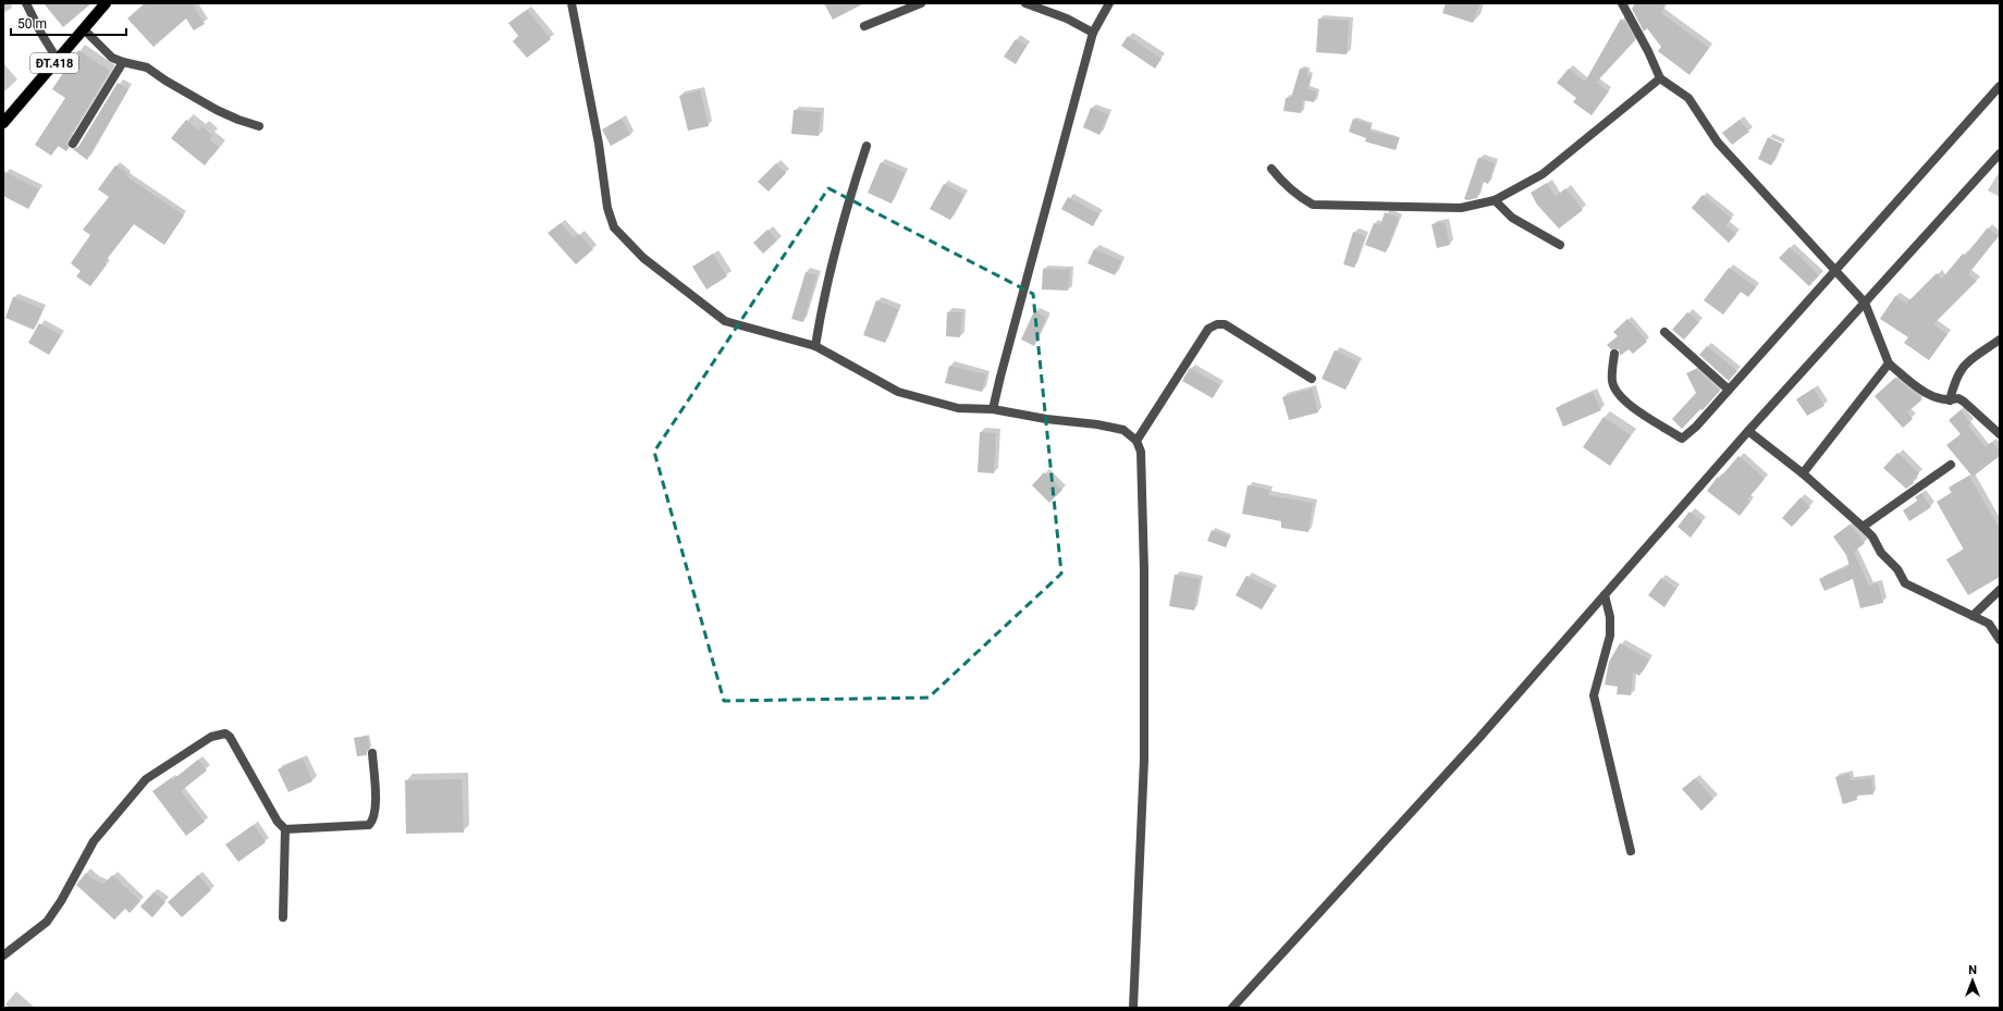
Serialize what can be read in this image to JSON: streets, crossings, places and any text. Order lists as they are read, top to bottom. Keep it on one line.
{"streets":{"main road":["ĐT.418"]},"scale_bar":"50 m","north":"top"}
